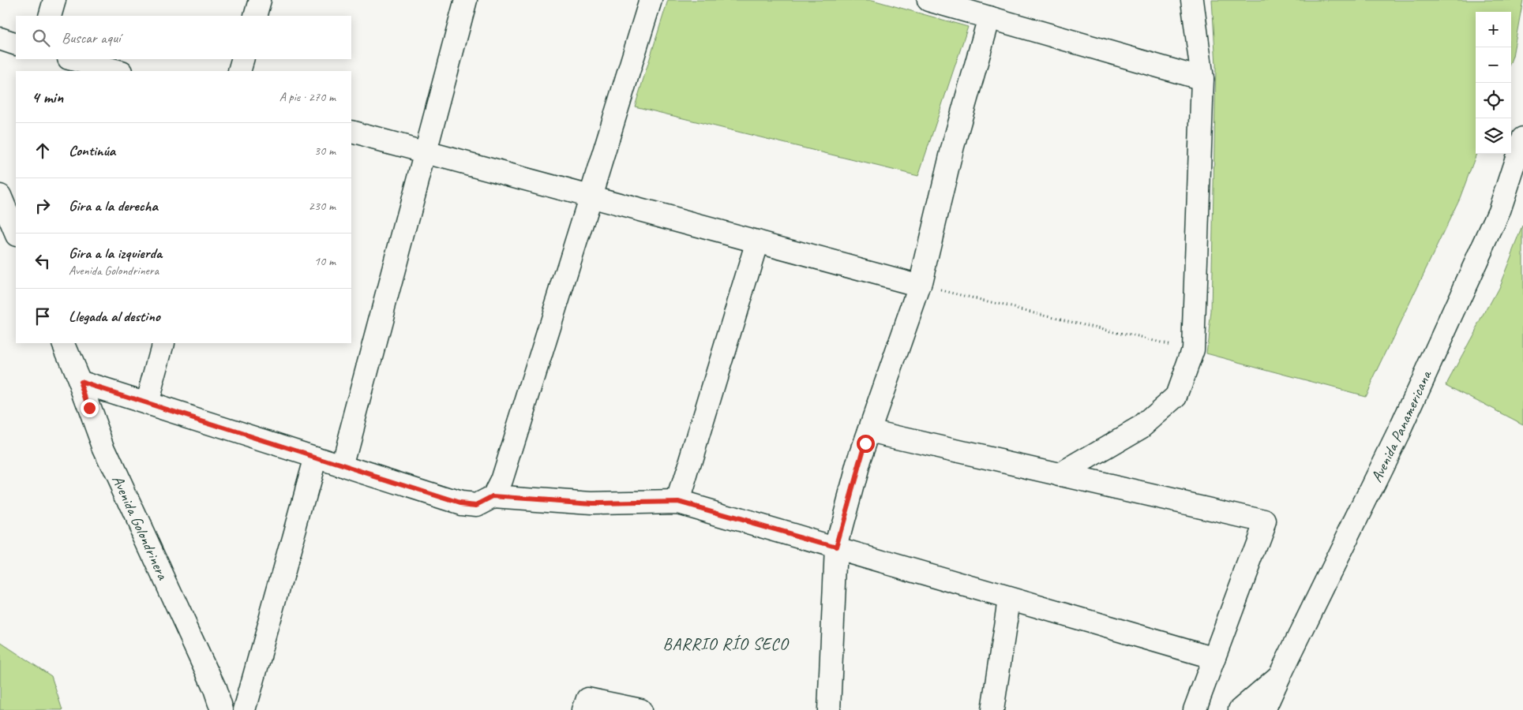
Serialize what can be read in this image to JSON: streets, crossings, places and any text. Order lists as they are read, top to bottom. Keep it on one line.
{"streets":{"street":["Avenida Panamericana","Avenida Golondrinera"]},"districts":["BARRIO RÍO SECO"],"page":{"map_buttons":["+","−"],"search":"Buscar aquí","heading":["4 min","A pie · 270 m"],"list":[["Continúa","30 m"],["Gira a la derecha","230 m"],["Gira a la izquierda","Avenida Golondrinera","10 m"],"Llegada al destino"]}}
